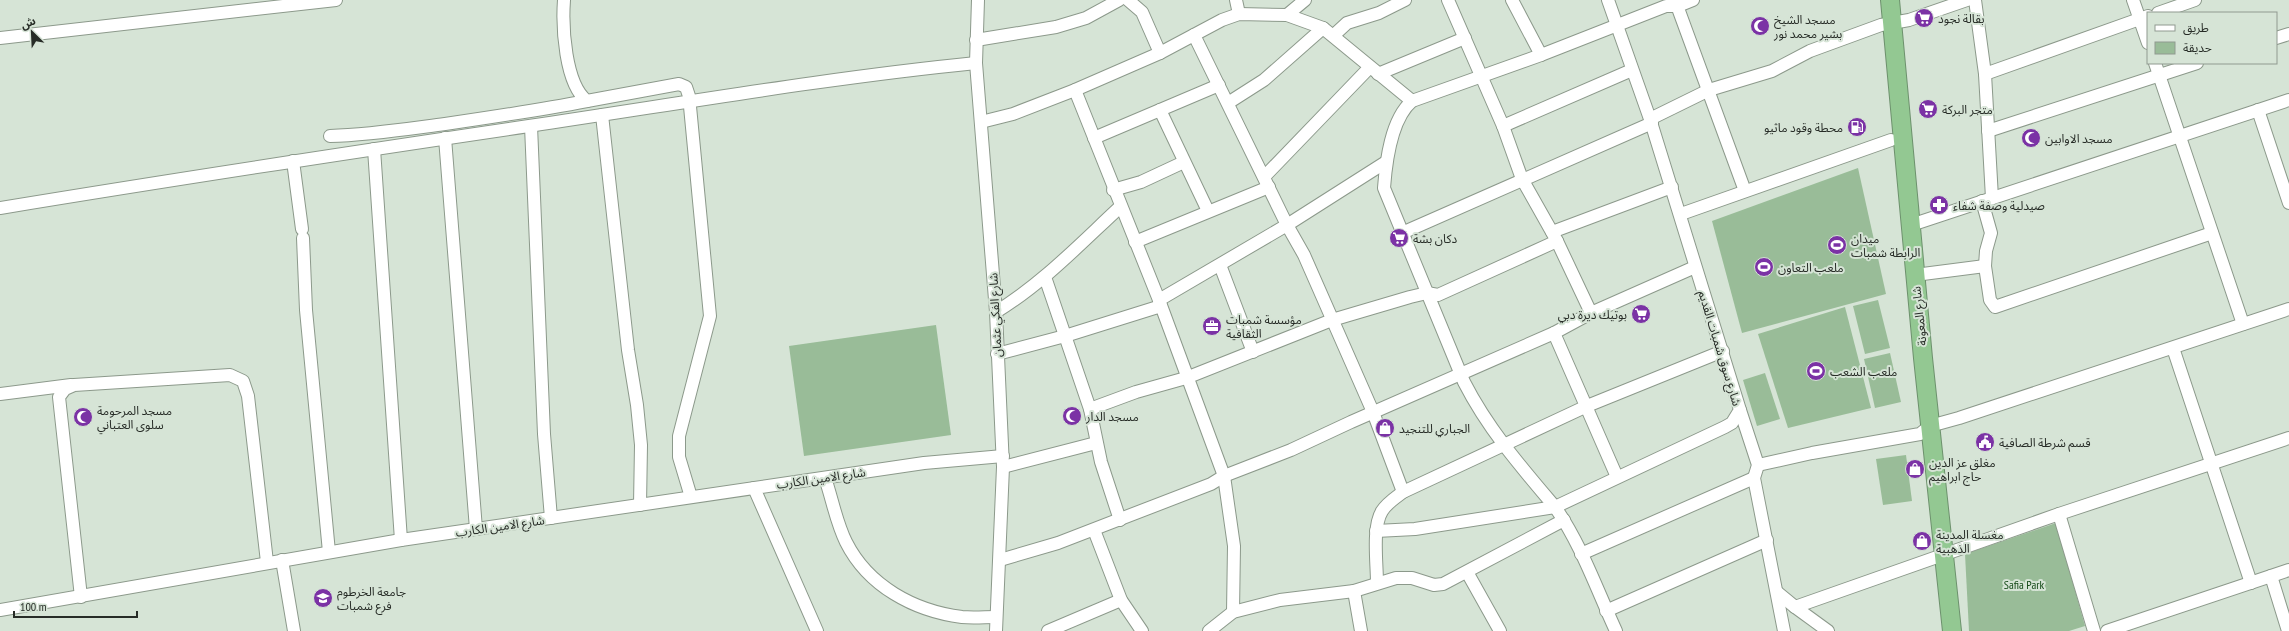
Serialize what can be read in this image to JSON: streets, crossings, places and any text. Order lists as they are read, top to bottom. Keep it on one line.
{"streets":{"highway":["شارع المعونة"],"street":["شارع الفكي عثمان","شارع سوق شمبات القديم","شارع الامين الكارب"]},"crossings":[["شارع الفكي عثمان","شارع الامين الكارب"]],"parks":["Safia Park"],"places":{"supermarket":["بقالة نجود","متجر البركة","دكان بشة","بوتيك ديرة دبي"],"mosque":["مسجد الشيخ بشير محمد نور","مسجد الاوابين","مسجد الدار","مسجد المرحومة سلوى العتباني"],"fuel station":["محطة وقود ماثيو"],"pharmacy":["صيدلية وصفة شفاء"],"sports":["ميدان الرابطة شمبات","ملعب التعاون","ملعب الشعب"],"office":["مؤسسة شمبات الثقافية"],"shop":["الجباري للتنجيد","مغلق عز الدين حاج ابراهيم","مغسلة المدينة الذهبية"],"public building":["قسم شرطة الصافية"],"school or university":["جامعة الخرطوم فرع شمبات"]},"legend":["طريق","حديقة"],"scale_bar":"100 m","north":"top left"}
